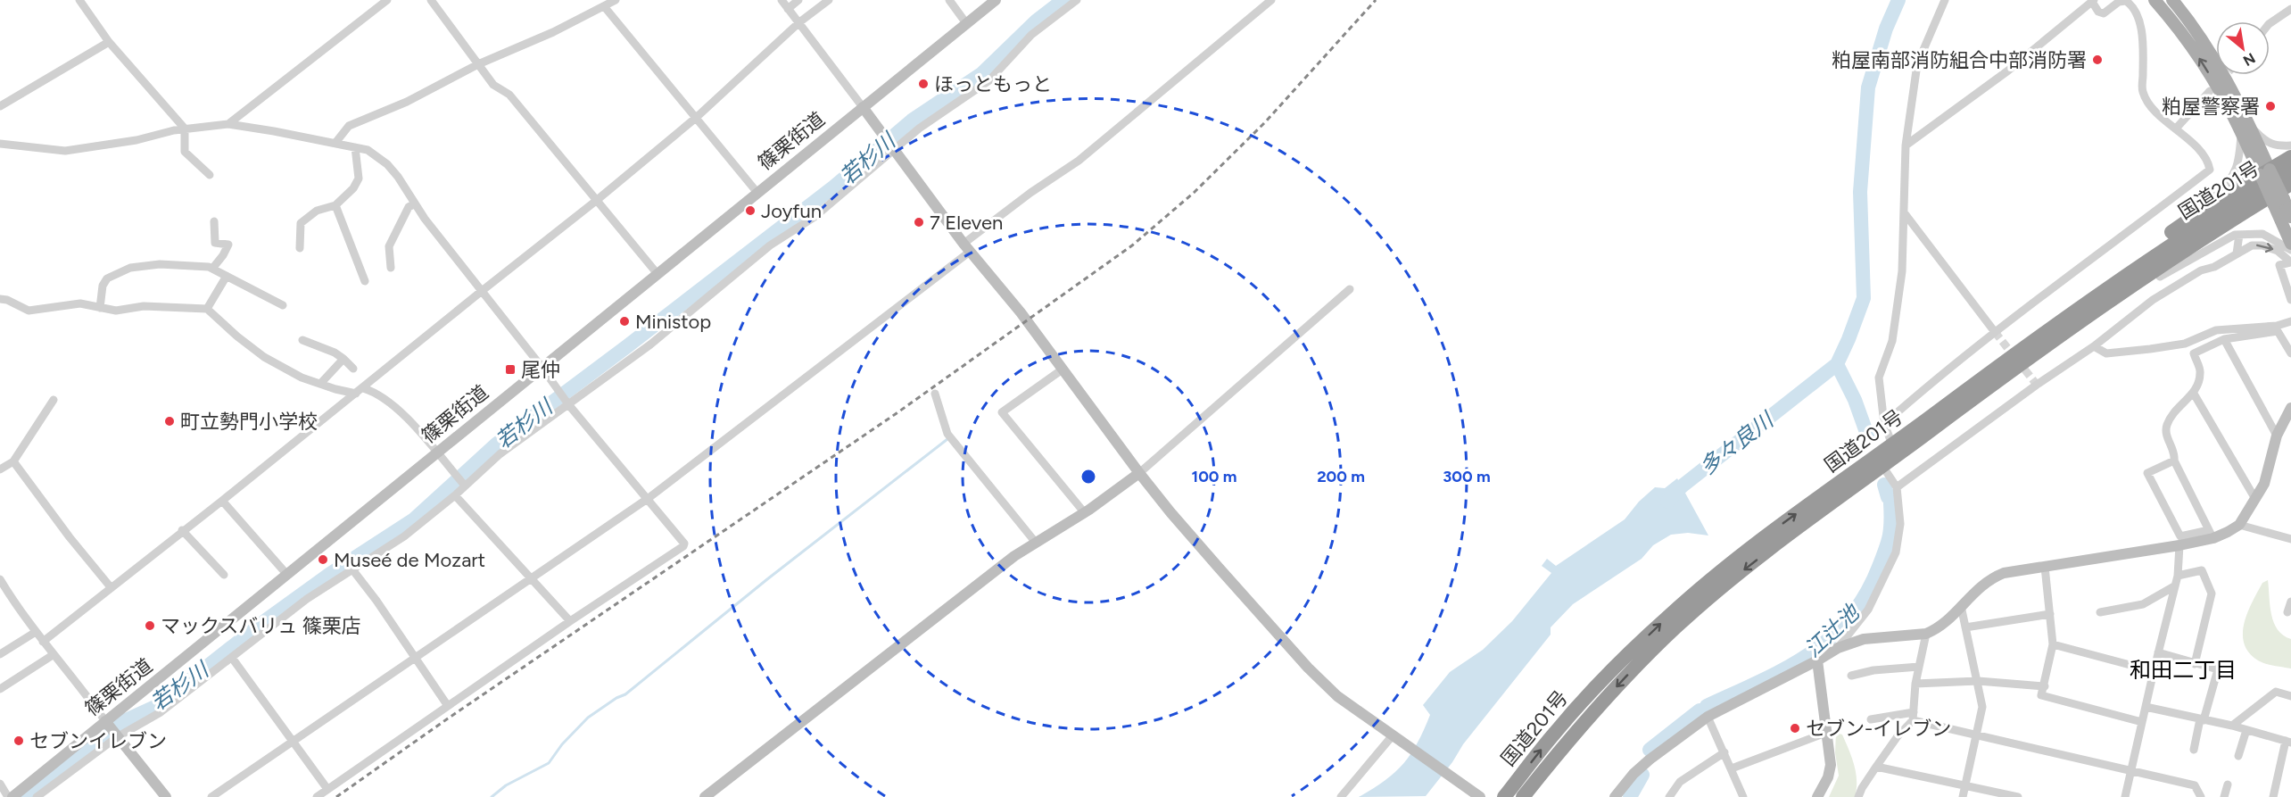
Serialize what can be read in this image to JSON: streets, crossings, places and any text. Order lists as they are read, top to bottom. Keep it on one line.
{"streets":{"highway":["国道201号"],"street":["篠栗街道"]},"districts":["和田二丁目"],"water":["若杉川","多々良川","江辻池"],"places":{"other":["粕屋南部消防組合中部消防署","ほっともっと","粕屋警察署","Joyfun","7 Eleven","Ministop","町立勢門小学校","Museé de Mozart","マックスバリュ 篠栗店","セブン-イレブン","セブンイレブン"],"transit":["尾仲"]},"north":"bottom right","rings":["100 m","200 m","300 m"]}
